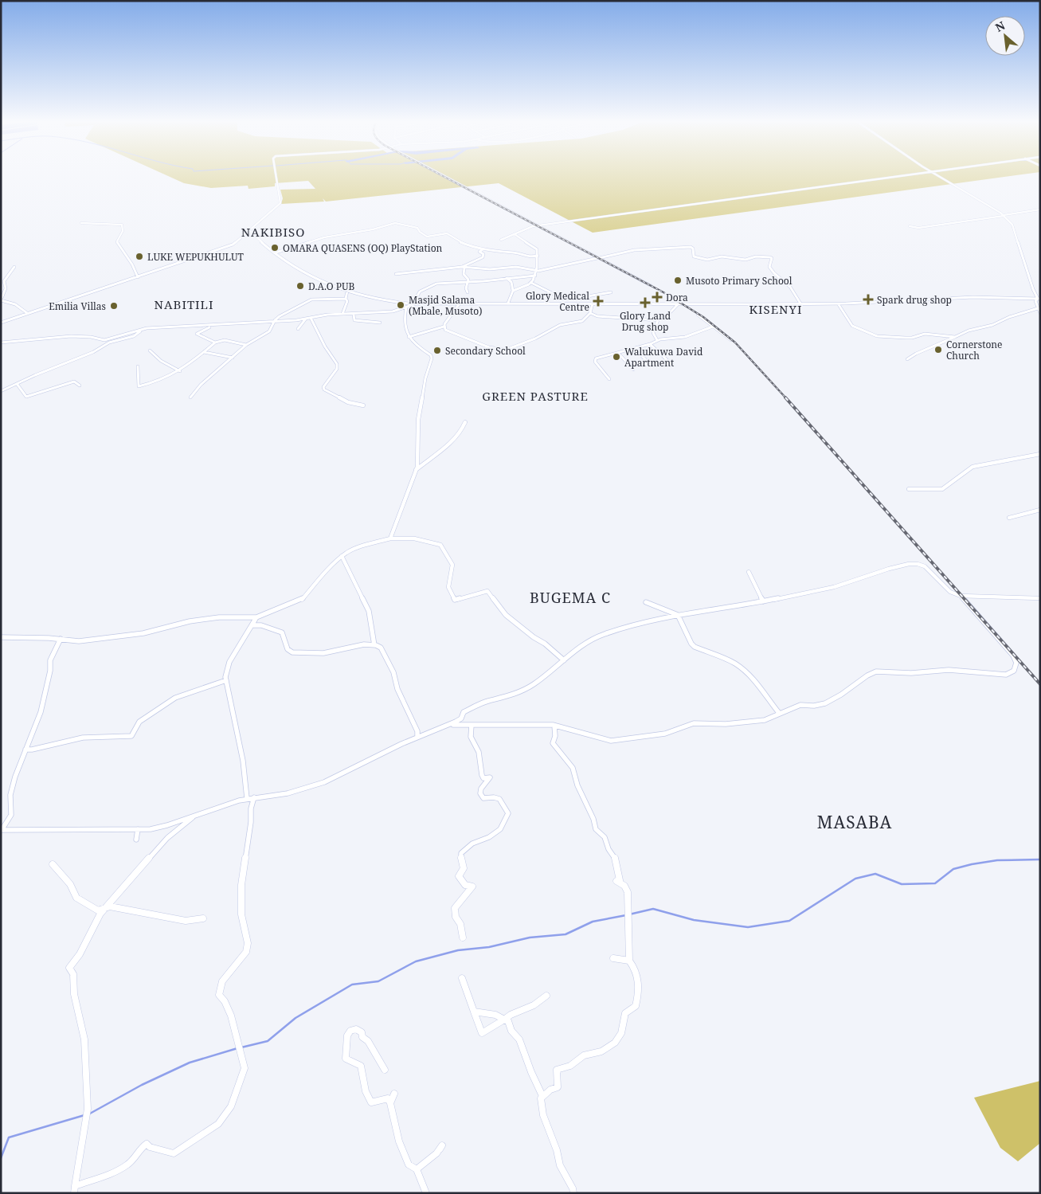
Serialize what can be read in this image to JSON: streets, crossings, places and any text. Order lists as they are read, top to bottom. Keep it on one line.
{"districts":["NAKIBISO","NABITILI","KISENYI","GREEN PASTURE","BUGEMA C","MASABA"],"places":{"other":["OMARA QUASENS (OQ) PlayStation","LUKE WEPUKHULUT","Musoto Primary School","D.A.O PUB","Masjid Salama (Mbale, Musoto)","Emilia Villas","Cornerstone Church","Secondary School","Walukuwa David Apartment"],"health":["Dora","Spark drug shop","Glory Medical Centre","Glory Land Drug shop"]},"north":"top left"}
